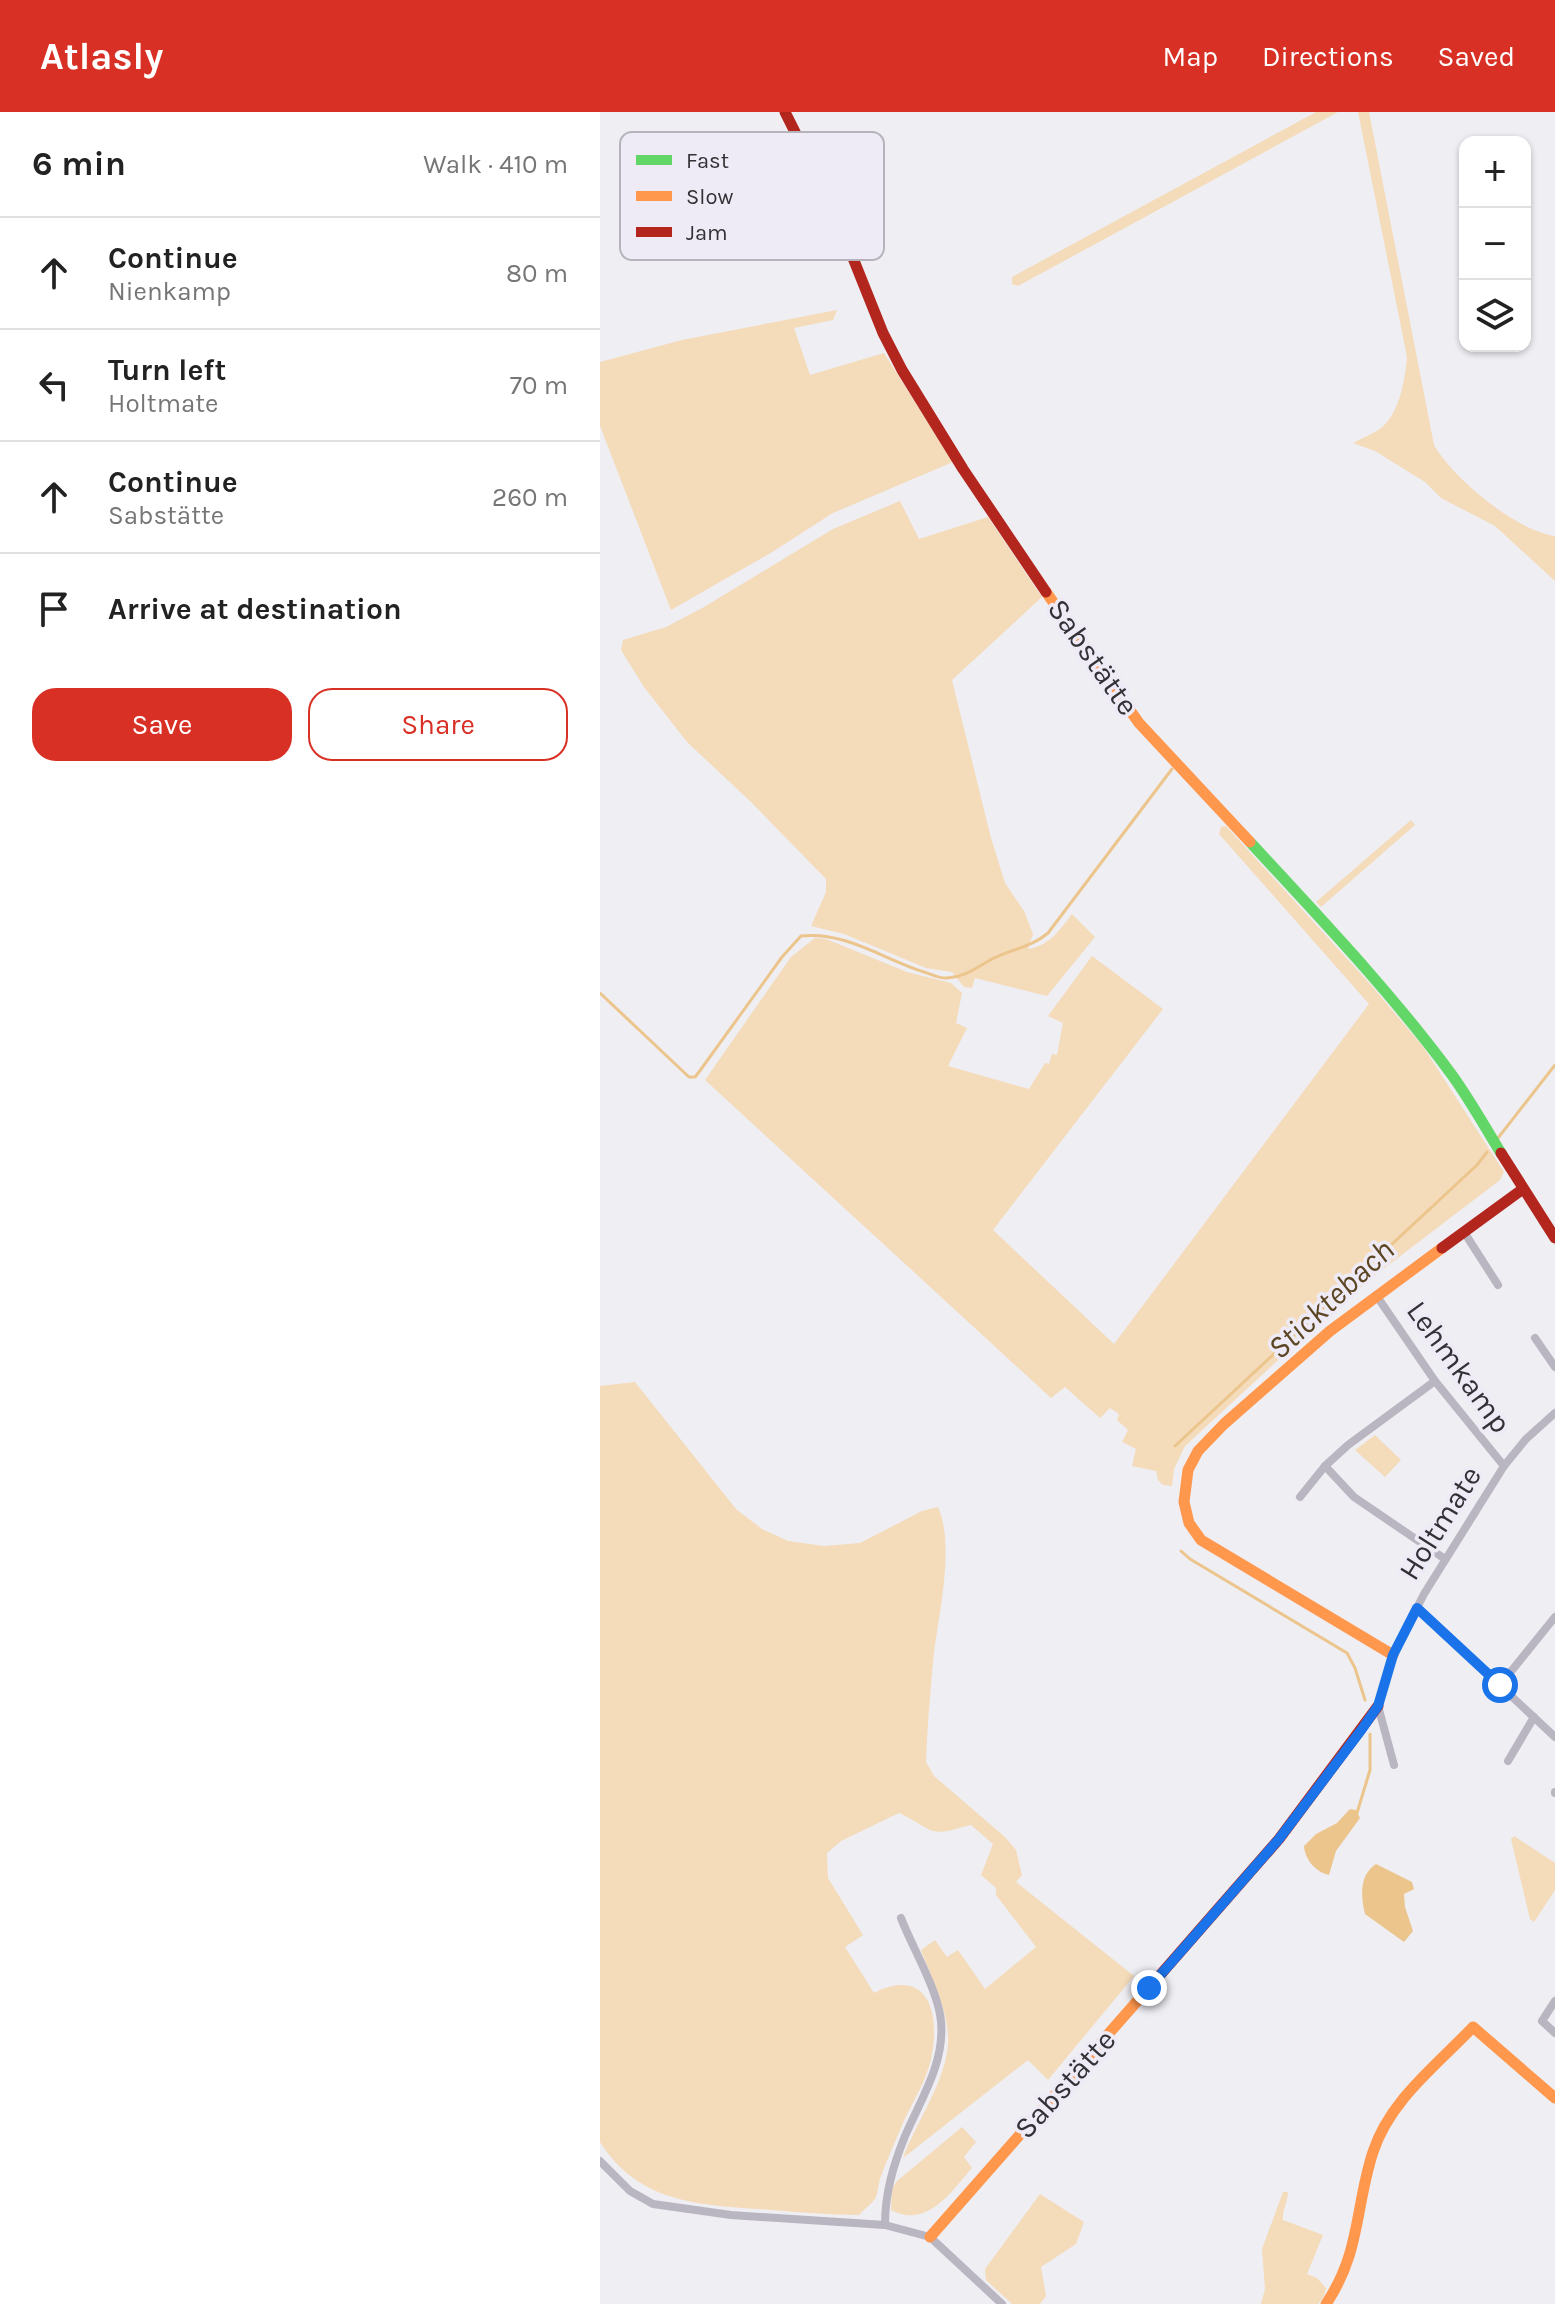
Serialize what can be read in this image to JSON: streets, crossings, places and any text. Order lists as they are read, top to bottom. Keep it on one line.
{"streets":{"street":["Sabstätte","Lehmkamp","Holtmate"]},"crossings":[["Sabstätte","Holtmate"],["Lehmkamp","Holtmate"]],"water":["Sticktebach"],"legend":["Fast","Slow","Jam"],"page":{"header":"Atlasly","nav":["Map","Directions","Saved"],"heading":["6 min","Walk · 410 m"],"map_buttons":["+","−"],"list":[["Continue","Nienkamp","80 m"],["Turn left","Holtmate","70 m"],["Continue","Sabstätte","260 m"],"Arrive at destination"],"buttons":["Save","Share"]}}
